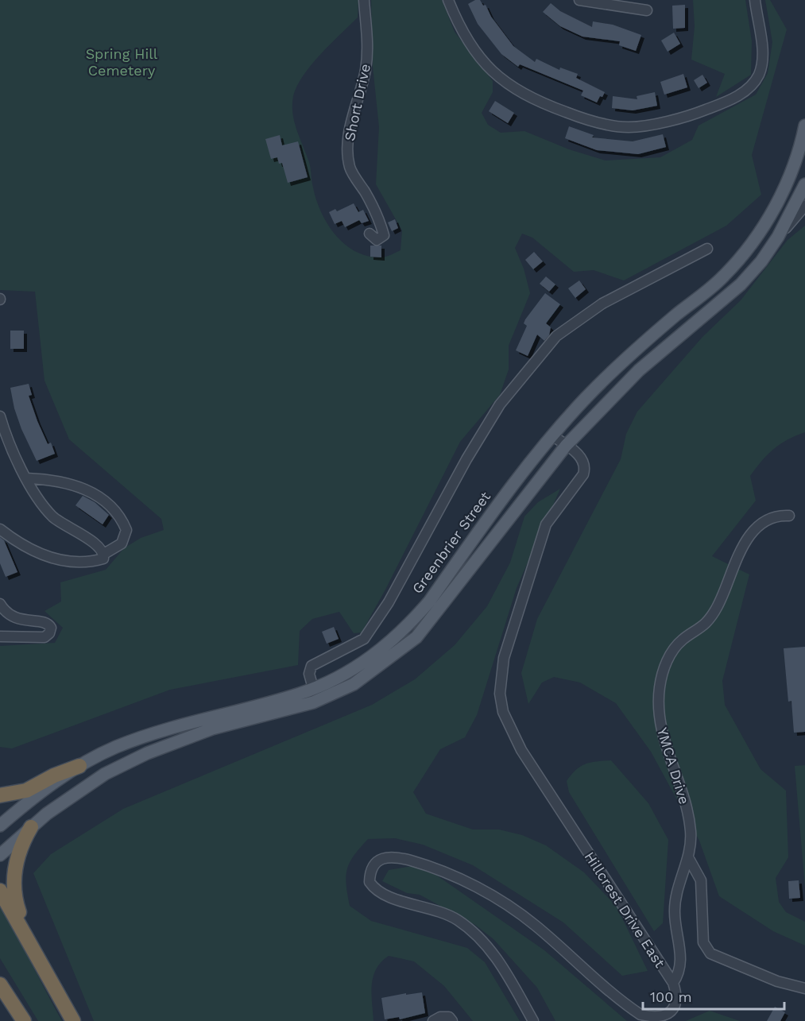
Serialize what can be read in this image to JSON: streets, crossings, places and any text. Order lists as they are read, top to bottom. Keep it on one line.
{"streets":{"main road":["Greenbrier Street"],"street":["Short Drive","YMCA Drive","Hillcrest Drive East"]},"crossings":[["Greenbrier Street","Hillcrest Drive East"],["YMCA Drive","Hillcrest Drive East"]],"parks":["Spring Hill Cemetery"],"scale_bar":"100 m"}
